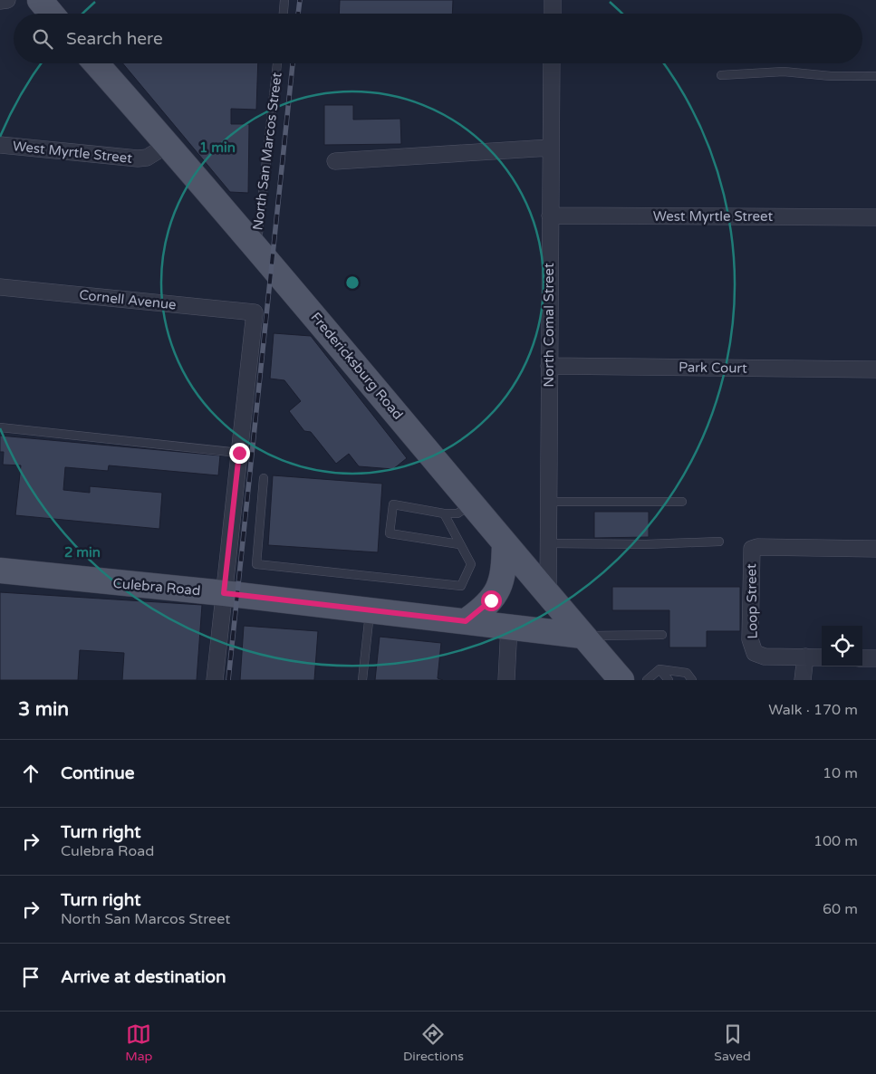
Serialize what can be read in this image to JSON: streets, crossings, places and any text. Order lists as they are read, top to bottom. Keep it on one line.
{"streets":{"main road":["Fredericksburg Road","Culebra Road"],"street":["West Myrtle Street","Cornell Avenue","North Comal Street","Park Court","Loop Street"],"lane":["North San Marcos Street"]},"crossings":[["North San Marcos Street","Fredericksburg Road"],["West Myrtle Street","North Comal Street"],["West Myrtle Street","Fredericksburg Road"],["North Comal Street","Fredericksburg Road"],["North Comal Street","Park Court"],["Fredericksburg Road","Culebra Road"]],"page":{"search":"Search here","heading":["3 min","Walk · 170 m"],"list":[["Continue","10 m"],["Turn right","Culebra Road","100 m"],["Turn right","North San Marcos Street","60 m"],"Arrive at destination"],"nav":["Map","Directions","Saved"]},"rings":["1 min","2 min"]}
